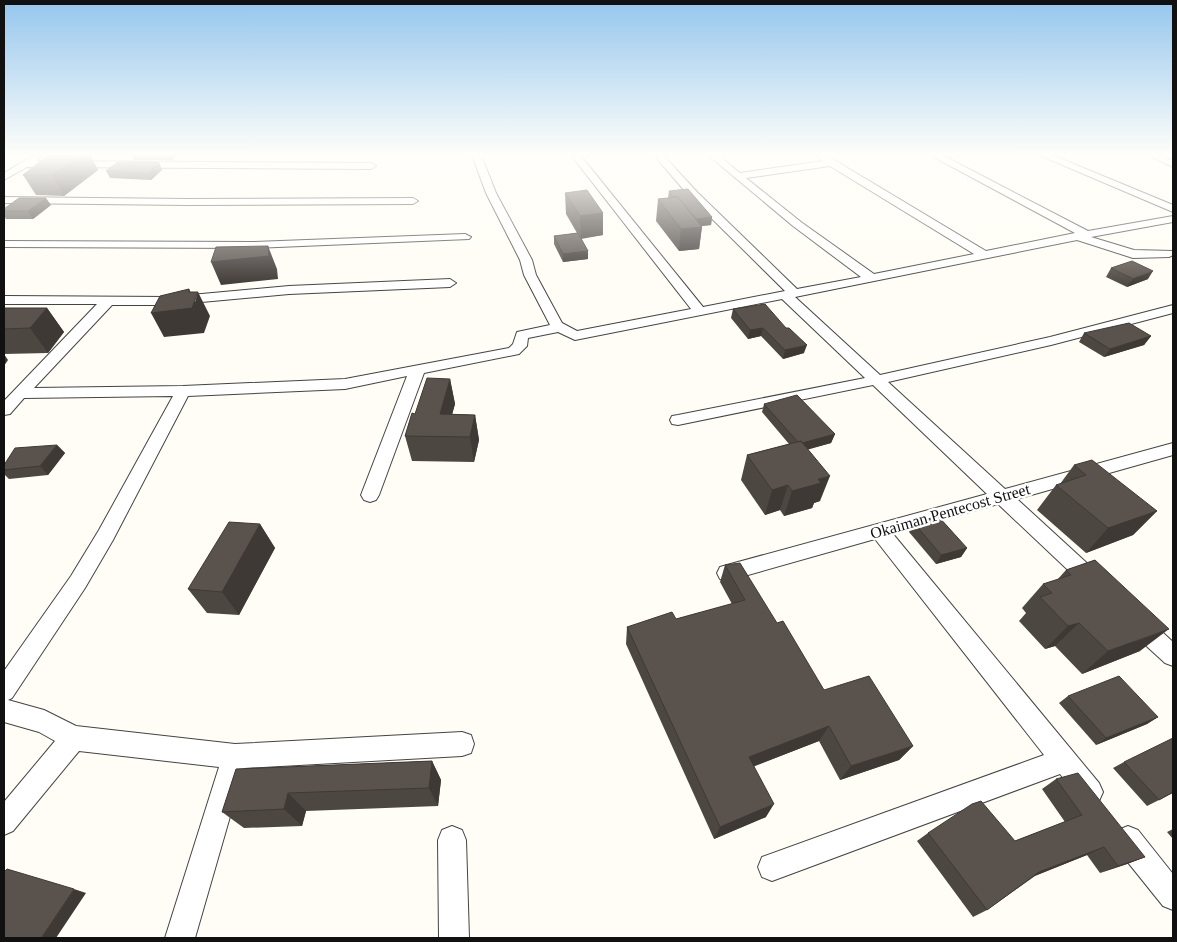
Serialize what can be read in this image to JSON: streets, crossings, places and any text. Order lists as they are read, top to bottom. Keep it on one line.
{"streets":{"street":["Okaiman Pentecost Street"]}}
